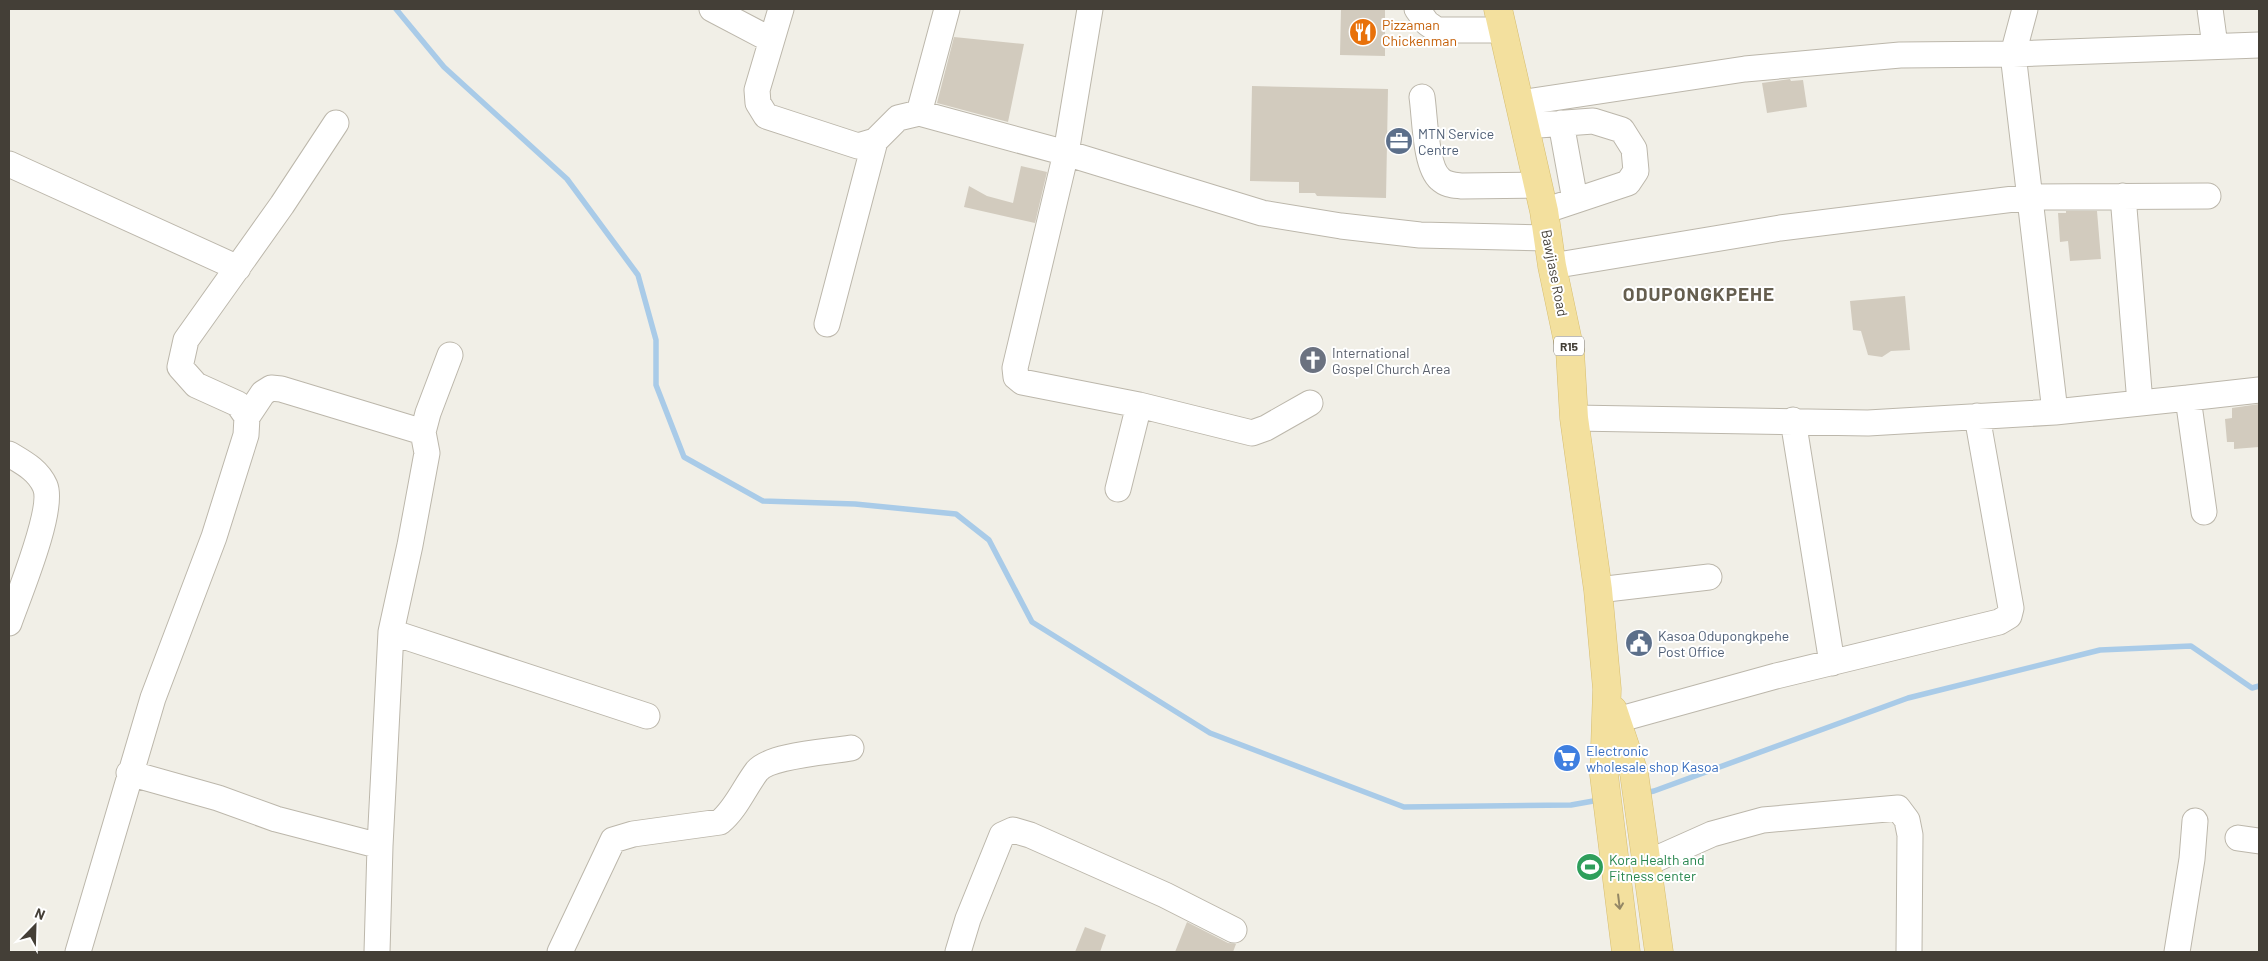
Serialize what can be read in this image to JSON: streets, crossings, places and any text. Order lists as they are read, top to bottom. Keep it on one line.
{"streets":{"main road":["Bawjiase Road","R15"]},"districts":["ODUPONGKPEHE"],"places":{"restaurant":["Pizzaman Chickenman"],"office":["MTN Service Centre"],"church":["International Gospel Church Area"],"public building":["Kasoa Odupongkpehe Post Office"],"supermarket":["Electronic wholesale shop Kasoa"],"sports":["Kora Health and Fitness center"]},"north":"top right"}
